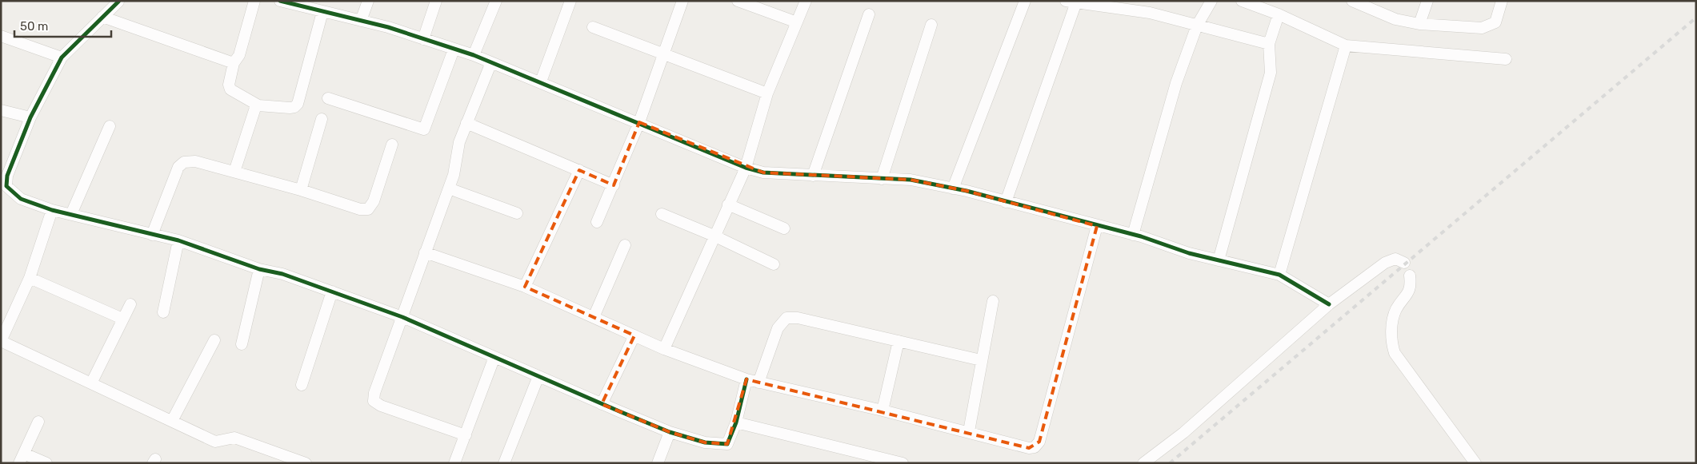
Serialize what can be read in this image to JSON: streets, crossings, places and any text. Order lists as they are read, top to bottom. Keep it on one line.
{"scale_bar":"50 m"}
